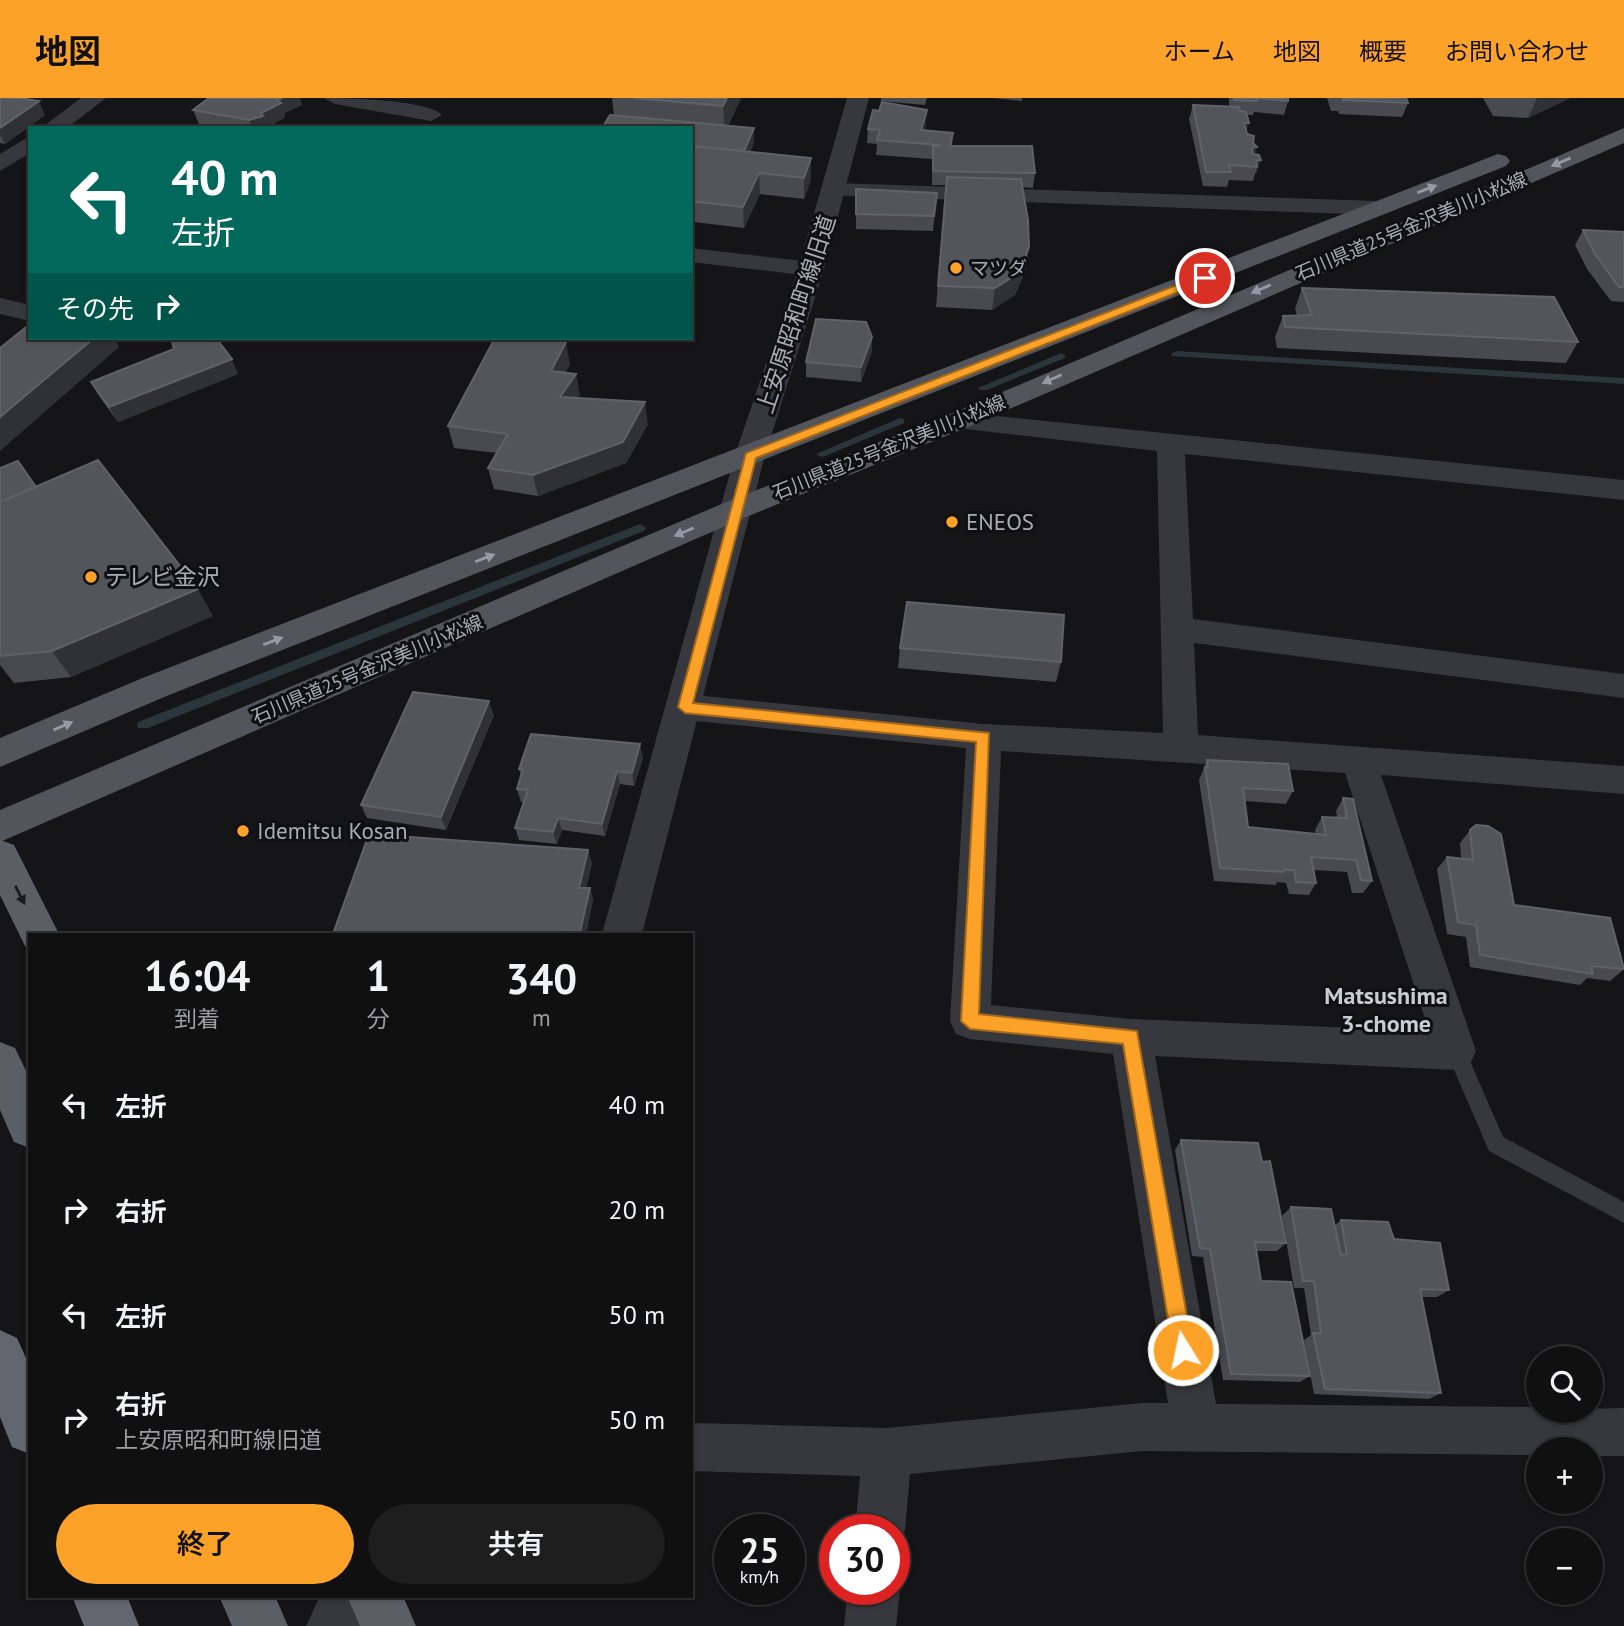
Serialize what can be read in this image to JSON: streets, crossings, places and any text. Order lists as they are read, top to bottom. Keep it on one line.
{"streets":{"main road":["石川県道25号金沢美川小松線"],"street":["上安原昭和町線旧道"]},"crossings":[["石川県道25号金沢美川小松線","上安原昭和町線旧道"]],"districts":["Matsushima 3-chome"],"places":["マツダ","ENEOS","テレビ金沢","Idemitsu Kosan"],"page":{"header":"地図","nav":["ホーム","地図","概要","お問い合わせ"],"turn":["40 m","左折"],"then":"その先","eta":["16:04","到着","1","分","340","m"],"list":[{"name":"左折","value":"40 m"},{"name":"右折","value":"20 m"},{"name":"左折","value":"50 m"},{"name":"右折","note":"上安原昭和町線旧道","value":"50 m"}],"map_buttons":["+","−"],"buttons":["終了","共有"],"speed":"25 km/h","limit":"30"}}
